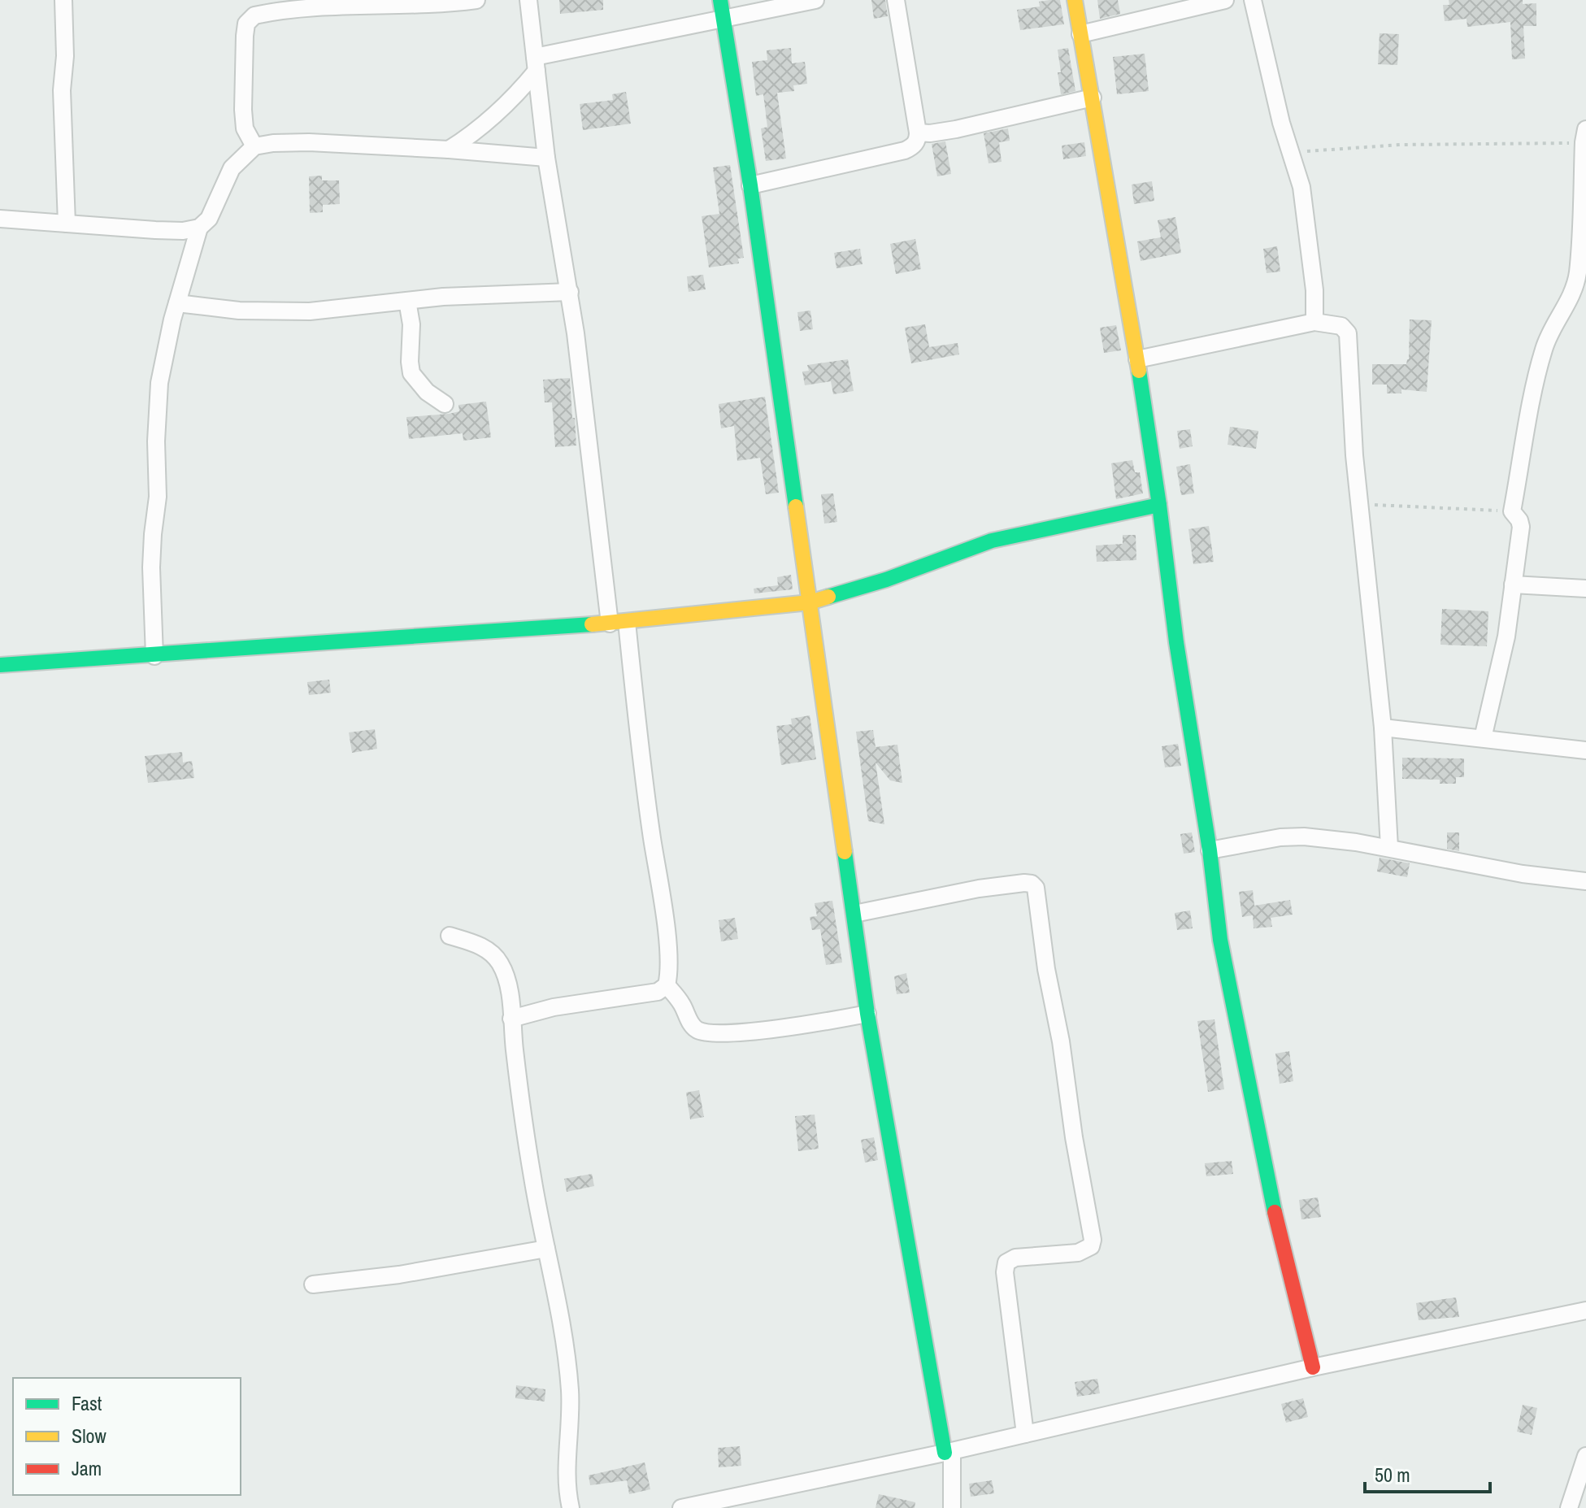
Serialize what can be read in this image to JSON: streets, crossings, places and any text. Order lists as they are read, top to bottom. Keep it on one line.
{"legend":["Fast","Slow","Jam"],"scale_bar":"50 m"}
